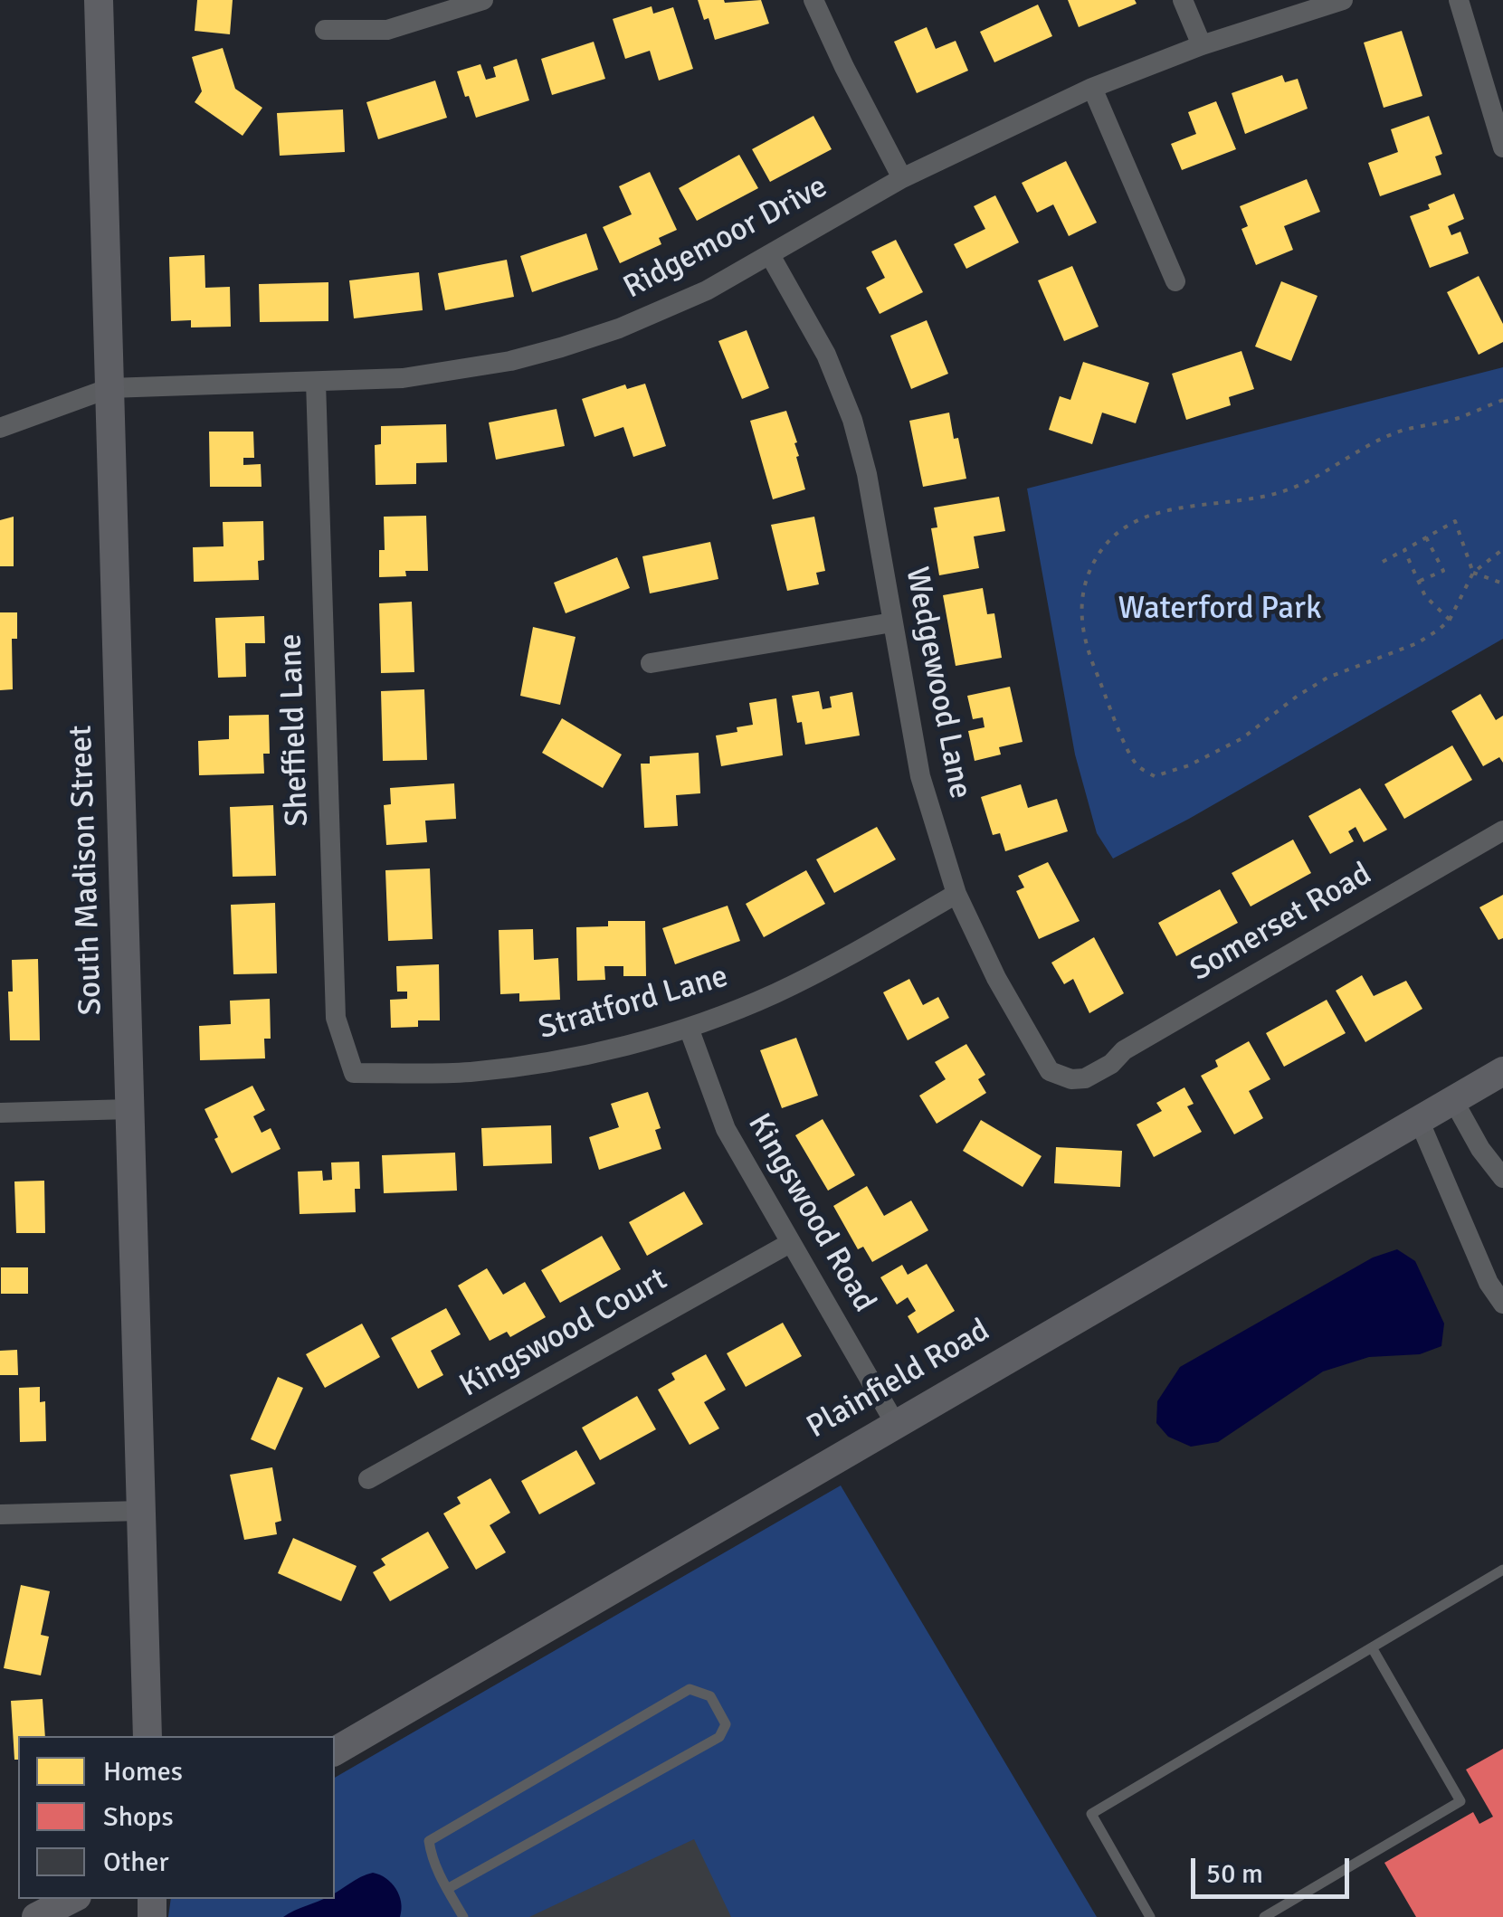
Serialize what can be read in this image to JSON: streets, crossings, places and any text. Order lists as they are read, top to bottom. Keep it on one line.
{"streets":{"street":["Ridgemoor Drive","Wedgewood Lane","Sheffield Lane","South Madison Street","Somerset Road","Stratford Lane","Kingswood Road","Kingswood Court","Plainfield Road"]},"crossings":[["Ridgemoor Drive","Wedgewood Lane"],["Ridgemoor Drive","Sheffield Lane"],["Ridgemoor Drive","South Madison Street"],["Wedgewood Lane","Somerset Road"],["Wedgewood Lane","Stratford Lane"],["Sheffield Lane","Stratford Lane"],["Stratford Lane","Kingswood Road"],["Kingswood Road","Kingswood Court"],["Kingswood Road","Plainfield Road"]],"parks":["Waterford Park"],"legend":["Homes","Shops","Other"],"scale_bar":"50 m"}
